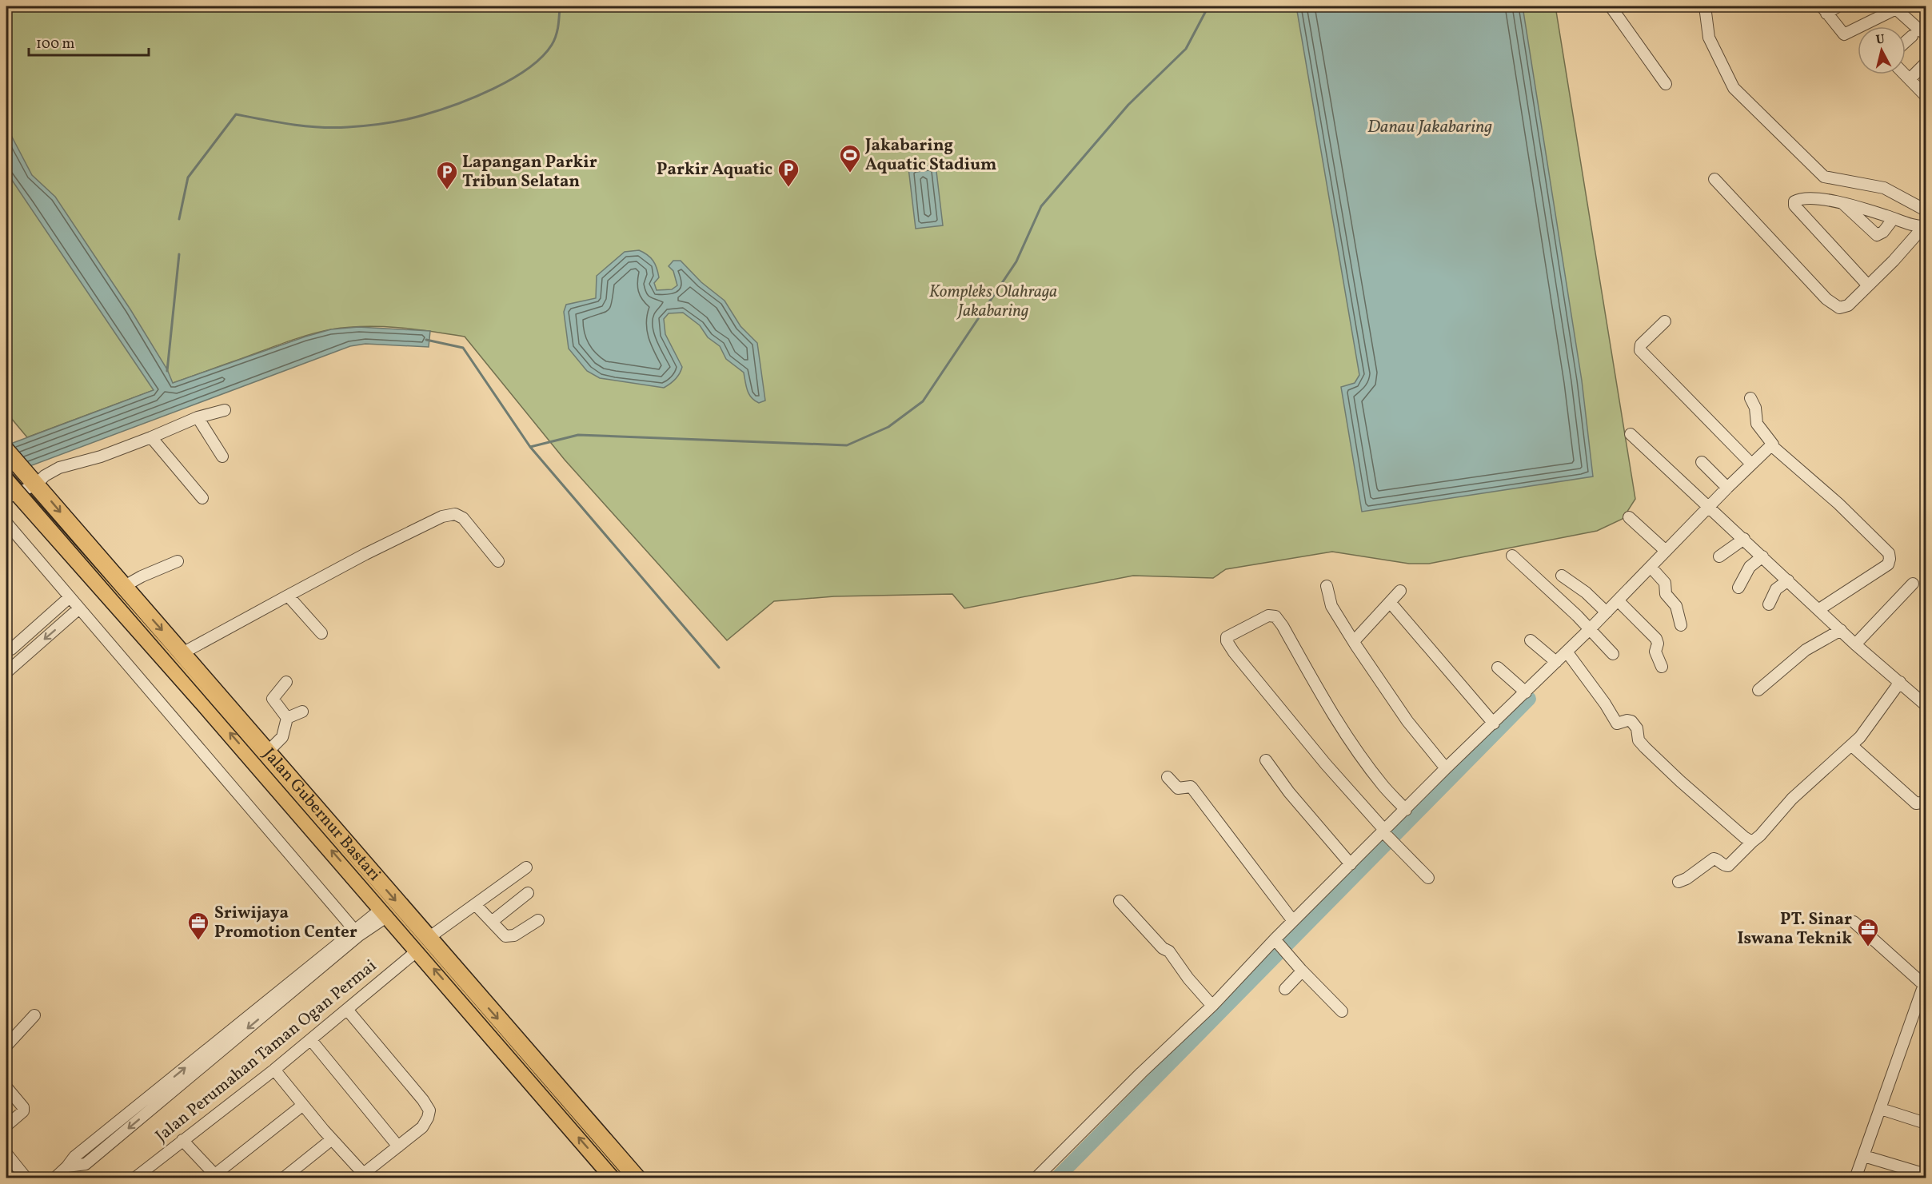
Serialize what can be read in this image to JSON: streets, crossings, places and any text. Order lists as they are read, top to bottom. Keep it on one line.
{"streets":{"highway":["Jalan Gubernur Bastari"],"street":["Jalan Perumahan Taman Ogan Permai"]},"crossings":[["Jalan Gubernur Bastari","Jalan Perumahan Taman Ogan Permai"]],"water":["Danau Jakabaring"],"parks":["Kompleks Olahraga Jakabaring"],"places":{"sports":["Jakabaring Aquatic Stadium"],"parking":["Parkir Aquatic","Lapangan Parkir Tribun Selatan"],"office":["Sriwijaya Promotion Center","PT. Sinar Iswana Teknik"]},"scale_bar":"100 m","north":"top"}
